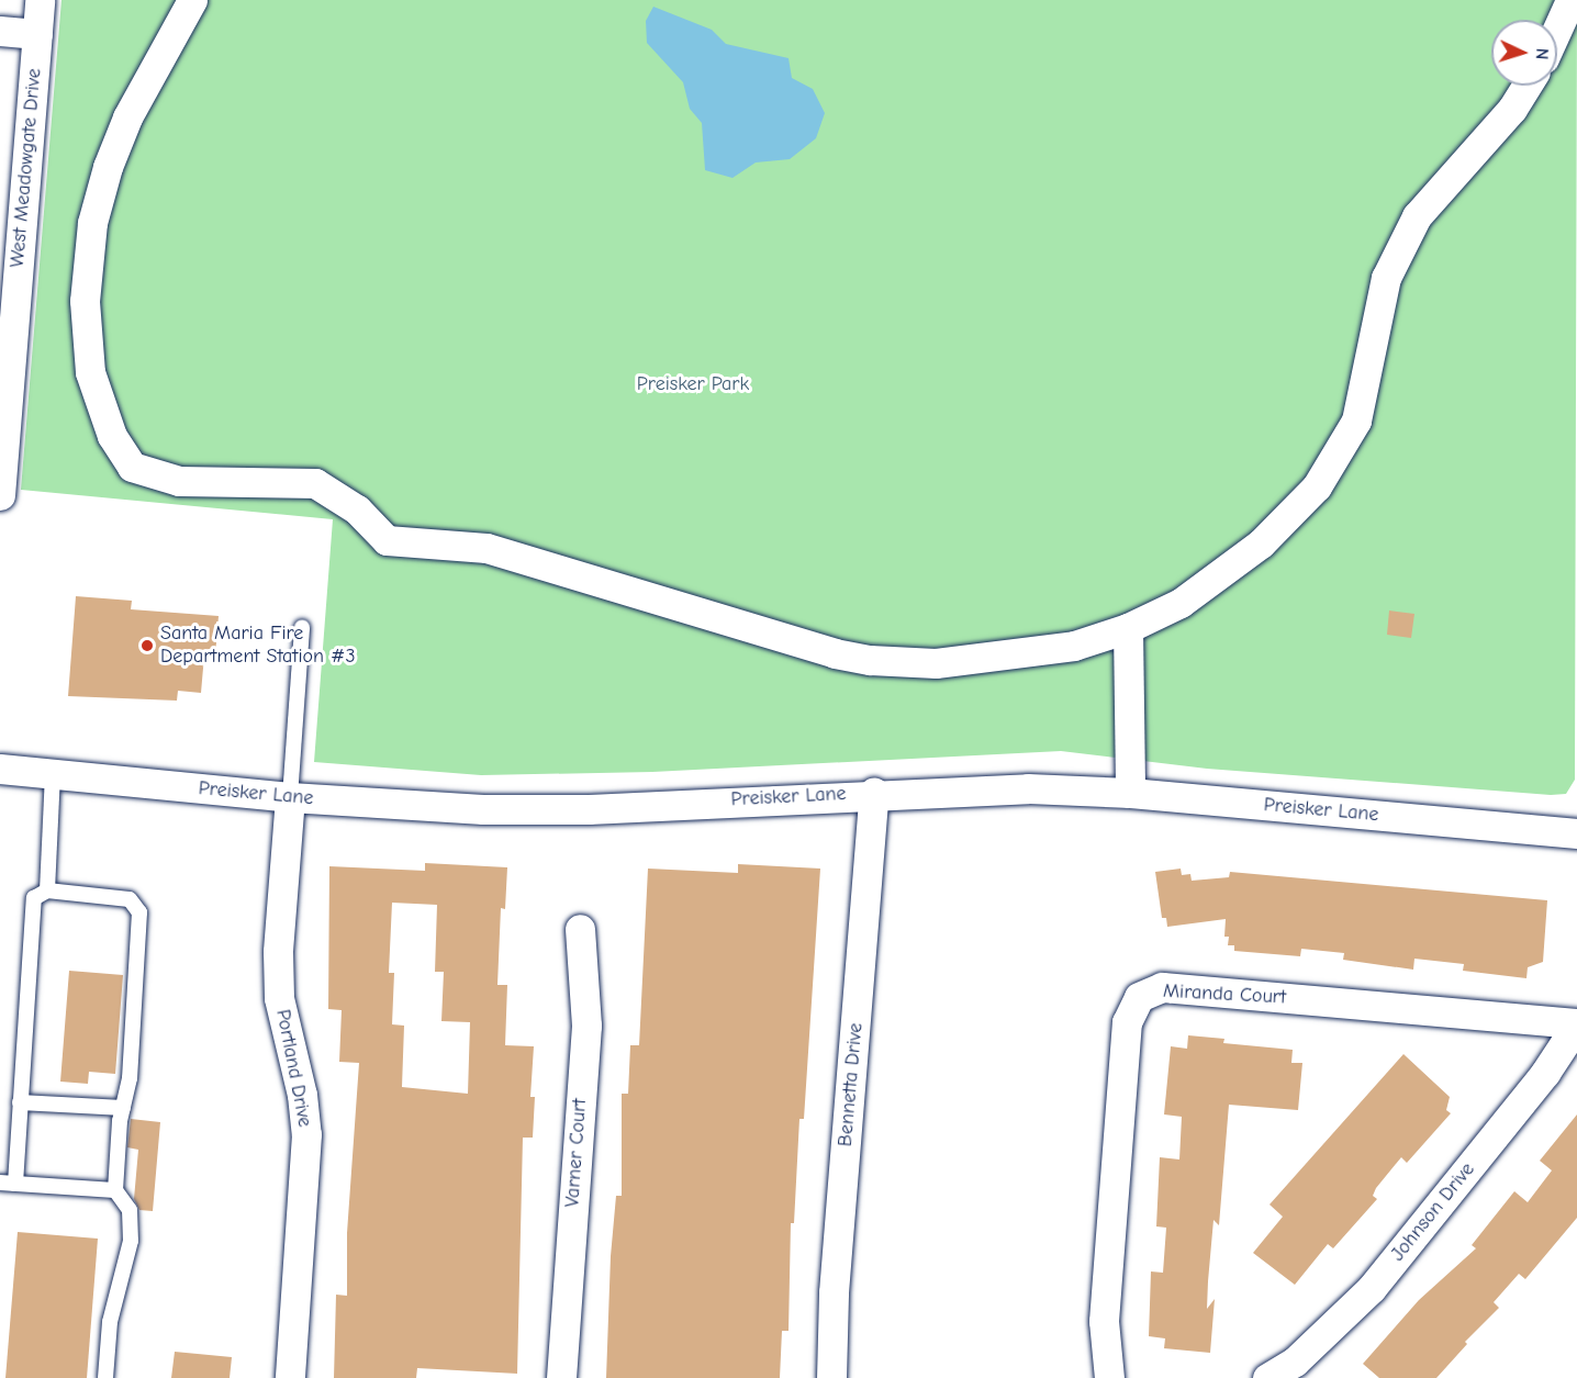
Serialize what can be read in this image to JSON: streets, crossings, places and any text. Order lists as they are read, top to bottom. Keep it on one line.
{"streets":{"street":["West Meadowgate Drive","Preisker Lane","Miranda Court","Portland Drive","Bennetta Drive","Varner Court","Johnson Drive"]},"crossings":[["Preisker Lane","Portland Drive"],["Preisker Lane","Bennetta Drive"],["Miranda Court","Johnson Drive"]],"parks":["Preisker Park"],"places":["Santa Maria Fire Department Station #3"],"north":"right"}
